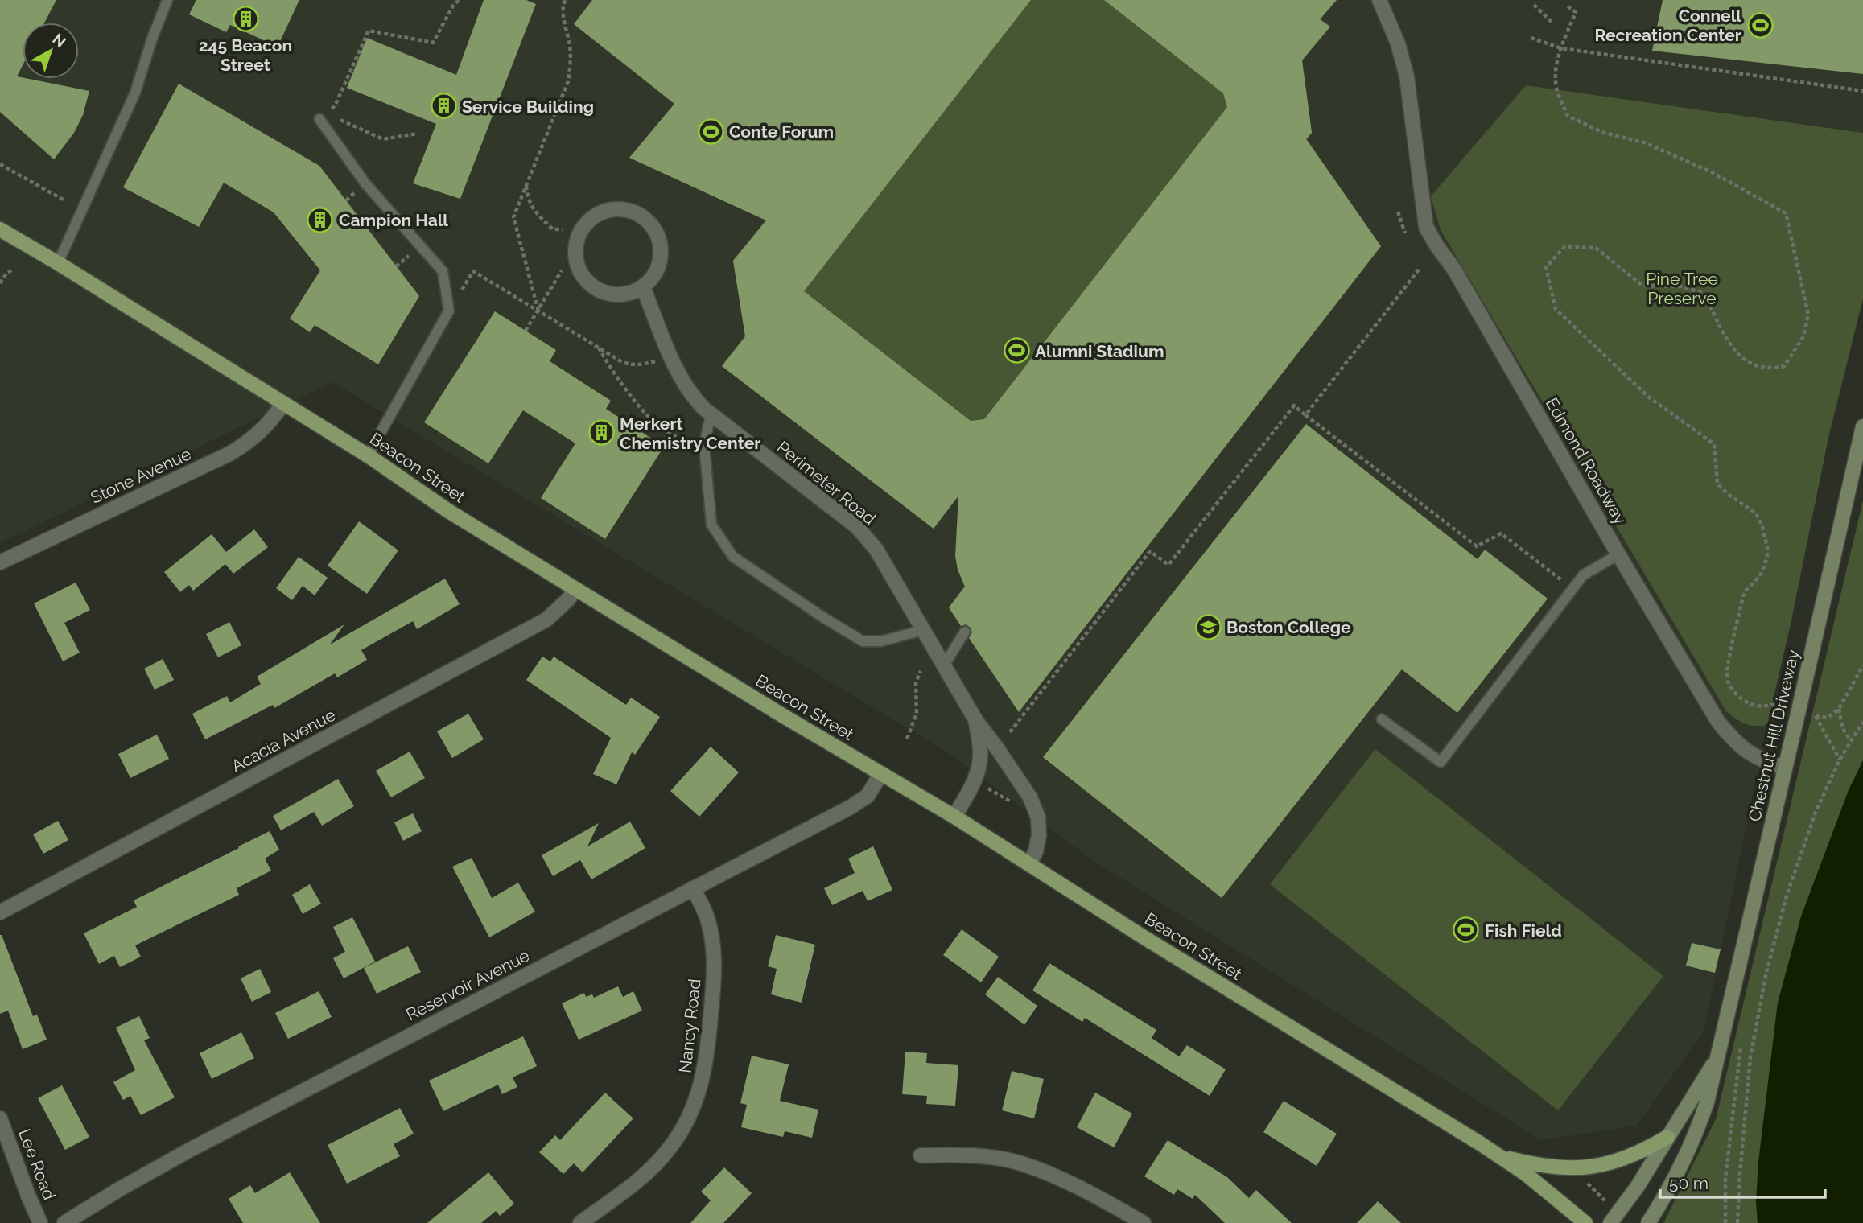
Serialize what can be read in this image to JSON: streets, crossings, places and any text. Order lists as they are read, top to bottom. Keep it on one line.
{"streets":{"main road":["Beacon Street","Chestnut Hill Driveway"],"street":["Edmond Roadway","Stone Avenue","Perimeter Road","Acacia Avenue","Reservoir Avenue","Nancy Road","Lee Road"]},"crossings":[["Edmond Roadway","Chestnut Hill Driveway"],["Beacon Street","Stone Avenue"],["Beacon Street","Perimeter Road"],["Beacon Street","Acacia Avenue"],["Beacon Street","Reservoir Avenue"],["Reservoir Avenue","Nancy Road"]],"parks":["Pine Tree Preserve"],"places":{"building":["245 Beacon Street","Service Building","Campion Hall","Merkert Chemistry Center"],"sports":["Connell Recreation Center","Conte Forum","Alumni Stadium","Fish Field"],"school or university":["Boston College"]},"scale_bar":"50 m","north":"top right"}
